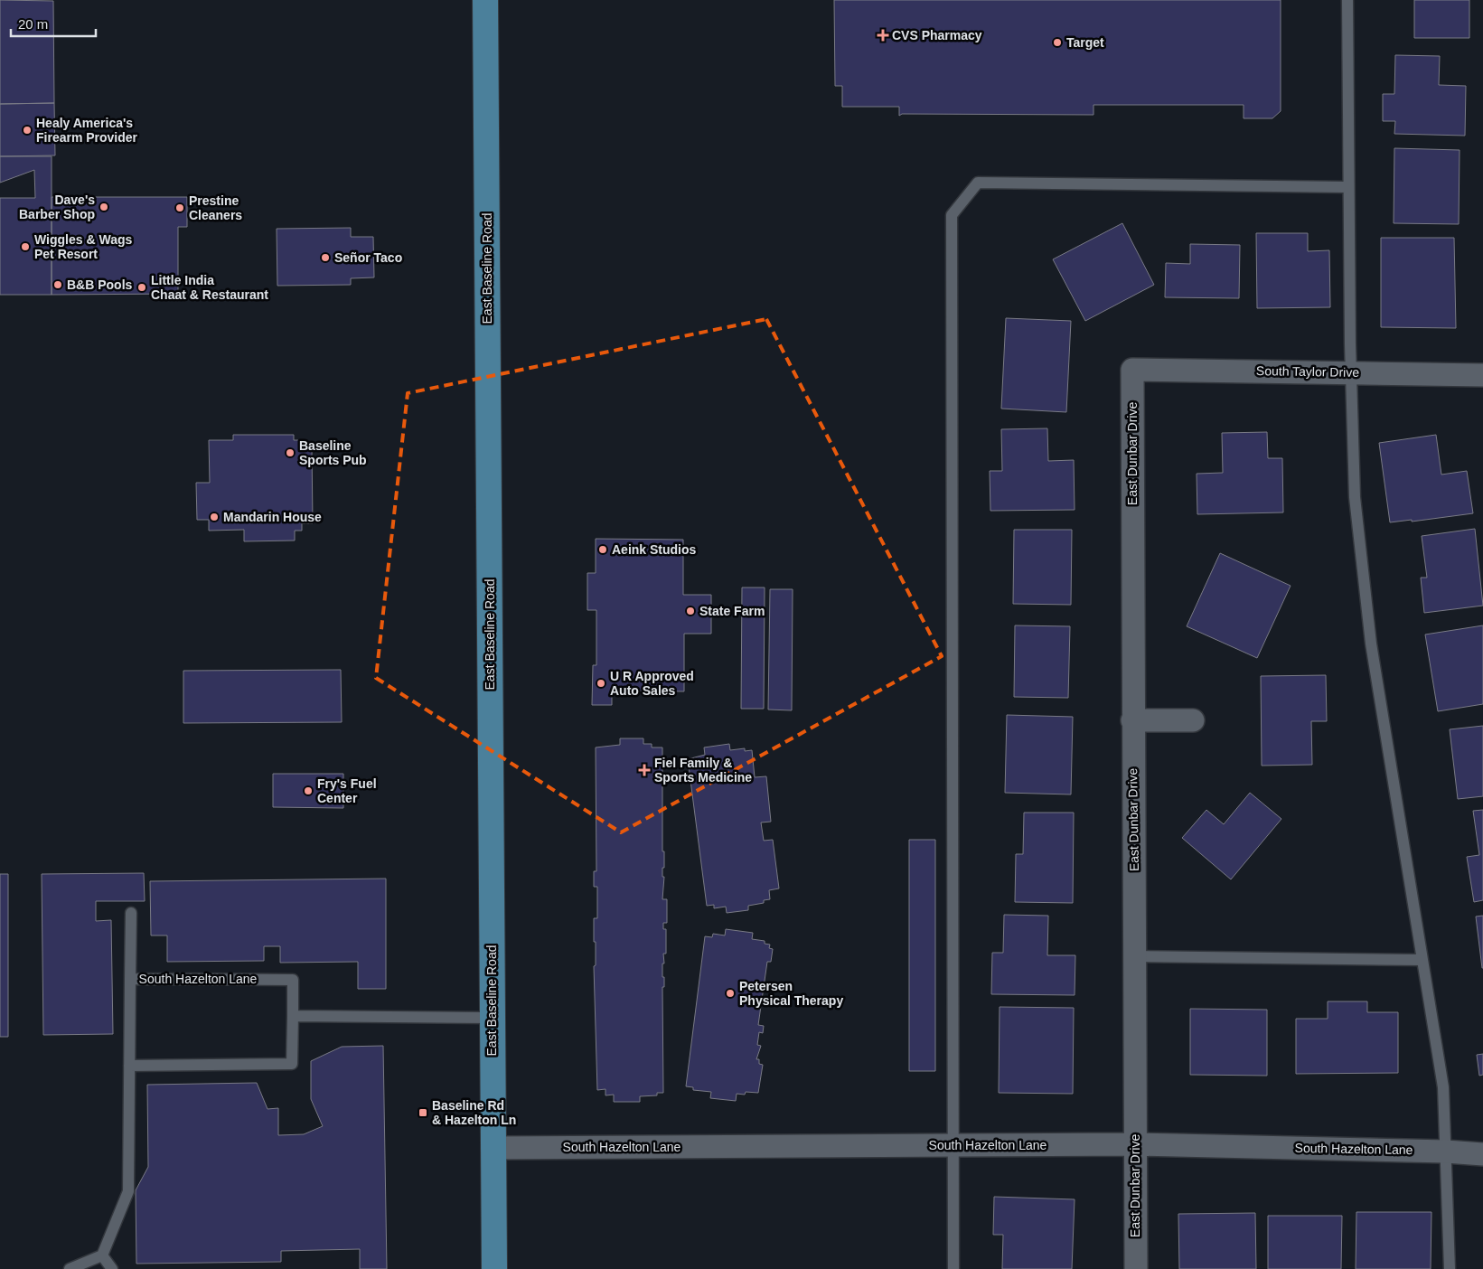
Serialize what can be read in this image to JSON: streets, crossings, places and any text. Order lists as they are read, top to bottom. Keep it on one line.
{"streets":{"main road":["East Baseline Road"],"street":["South Taylor Drive","East Dunbar Drive","South Hazelton Lane"]},"crossings":[["East Baseline Road","South Hazelton Lane"],["South Taylor Drive","East Dunbar Drive"],["East Dunbar Drive","South Hazelton Lane"]],"places":{"health":["CVS Pharmacy","Fiel Family & Sports Medicine"],"other":["Target","Healy America's Firearm Provider","Dave's Barber Shop","Prestine Cleaners","Wiggles & Wags Pet Resort","Señor Taco","B&B Pools","Little India Chaat & Restaurant","Baseline Sports Pub","Mandarin House","Aeink Studios","State Farm","U R Approved Auto Sales","Fry's Fuel Center","Petersen Physical Therapy"],"transit":["Baseline Rd & Hazelton Ln"]},"scale_bar":"20 m"}
